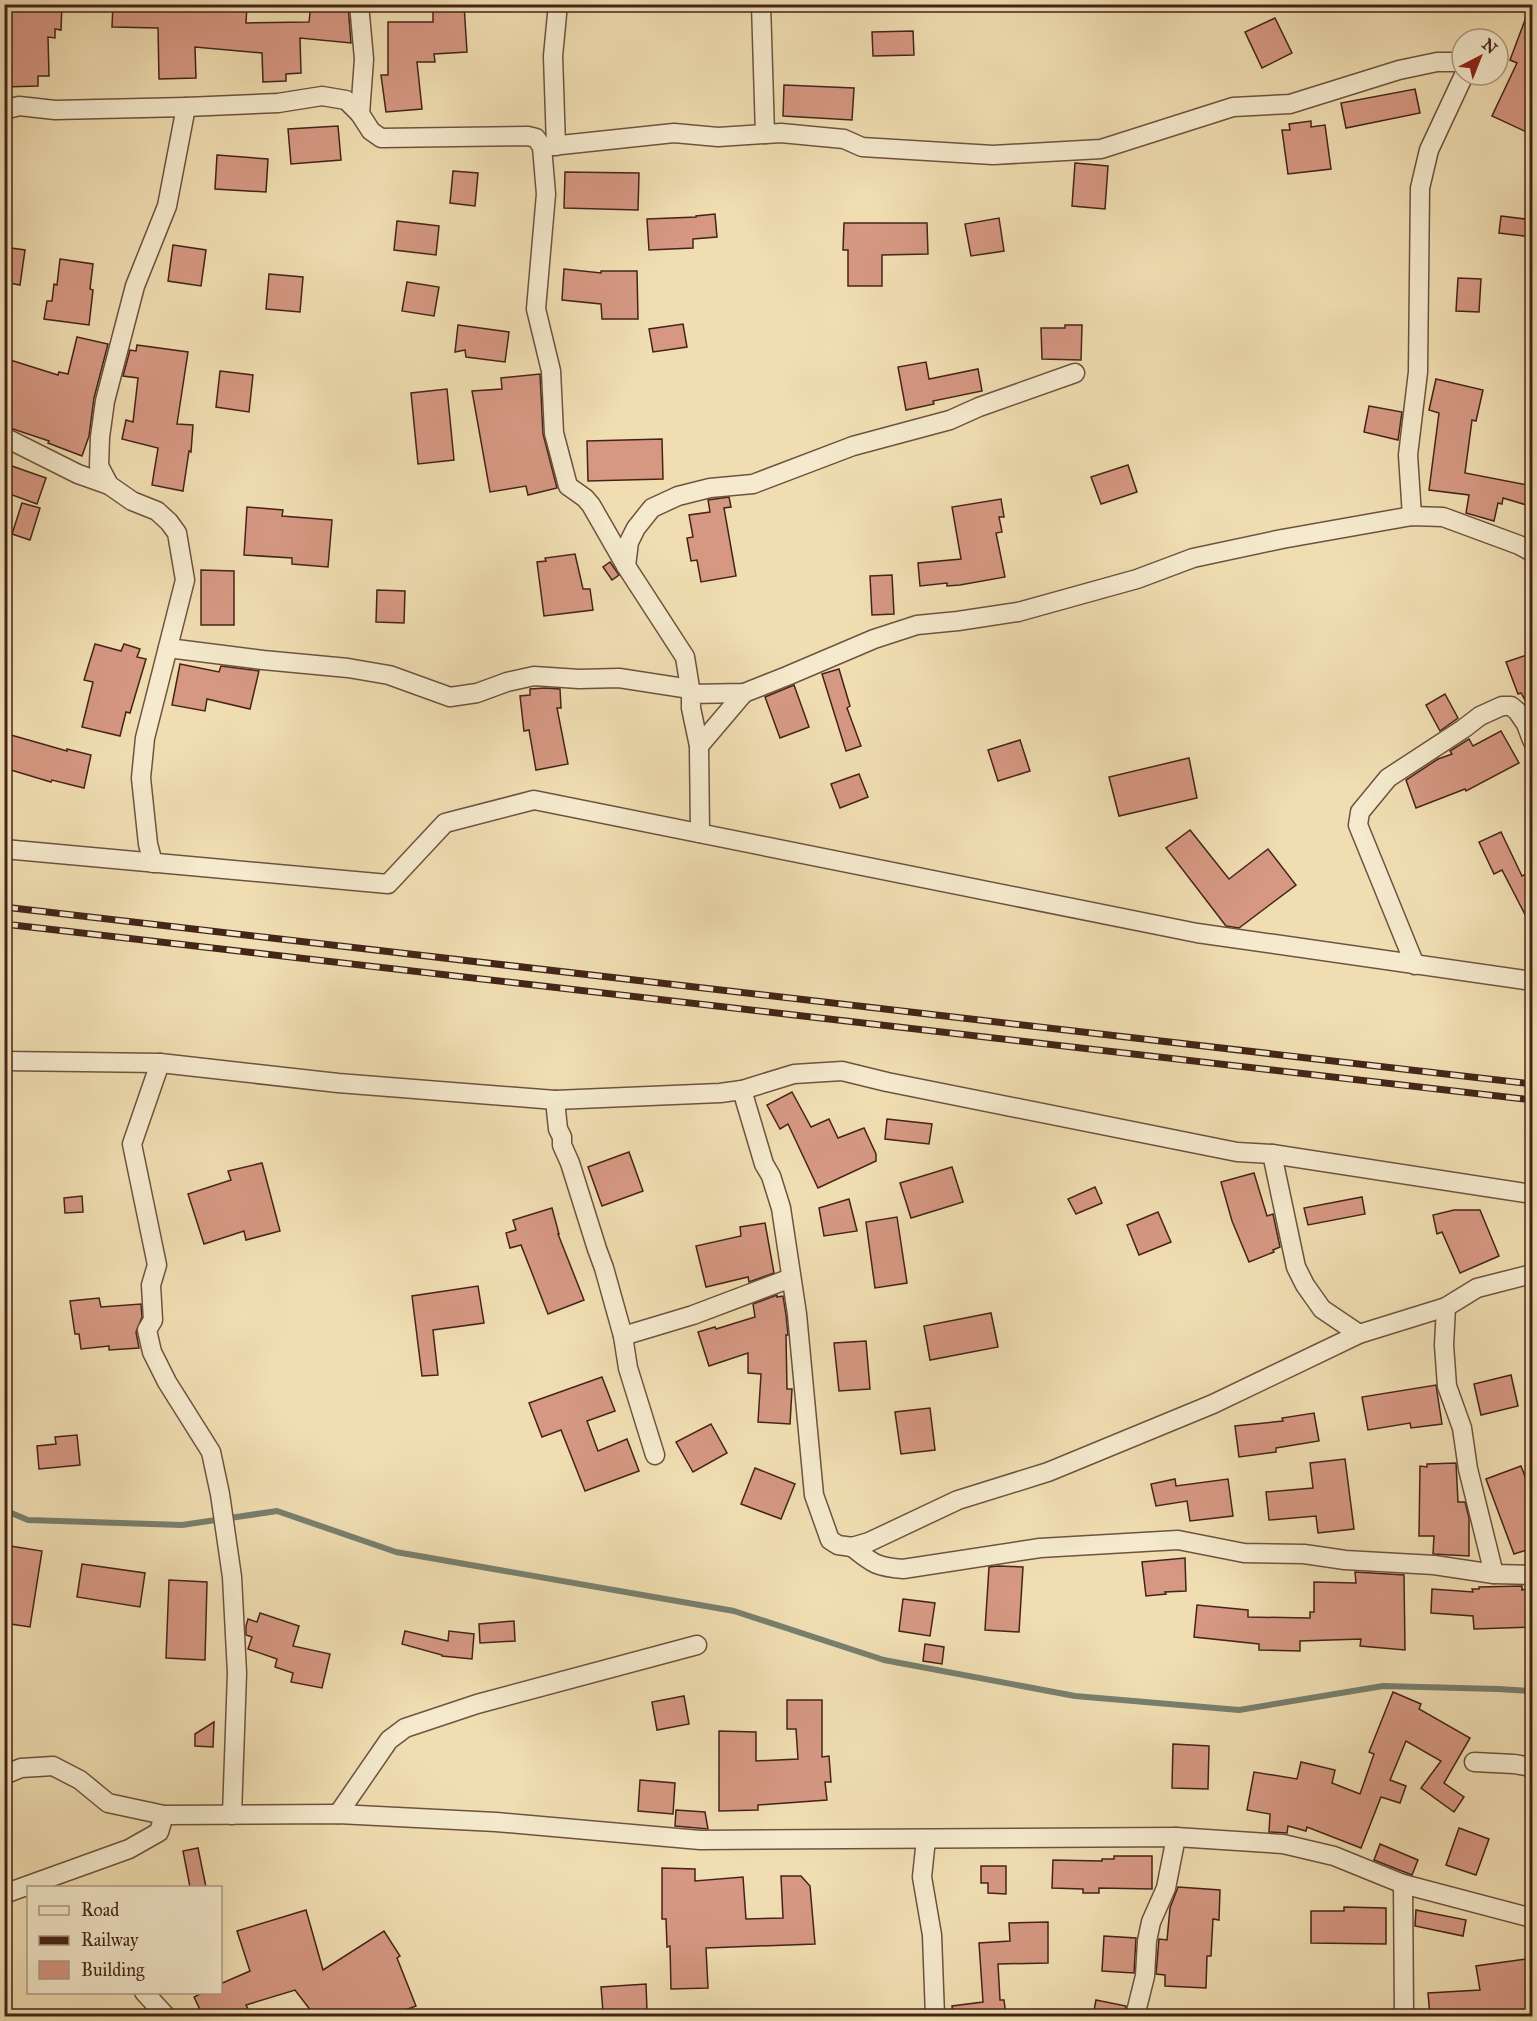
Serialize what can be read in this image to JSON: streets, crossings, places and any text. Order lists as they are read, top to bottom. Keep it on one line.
{"legend":["Road","Railway","Building"],"north":"top right"}
